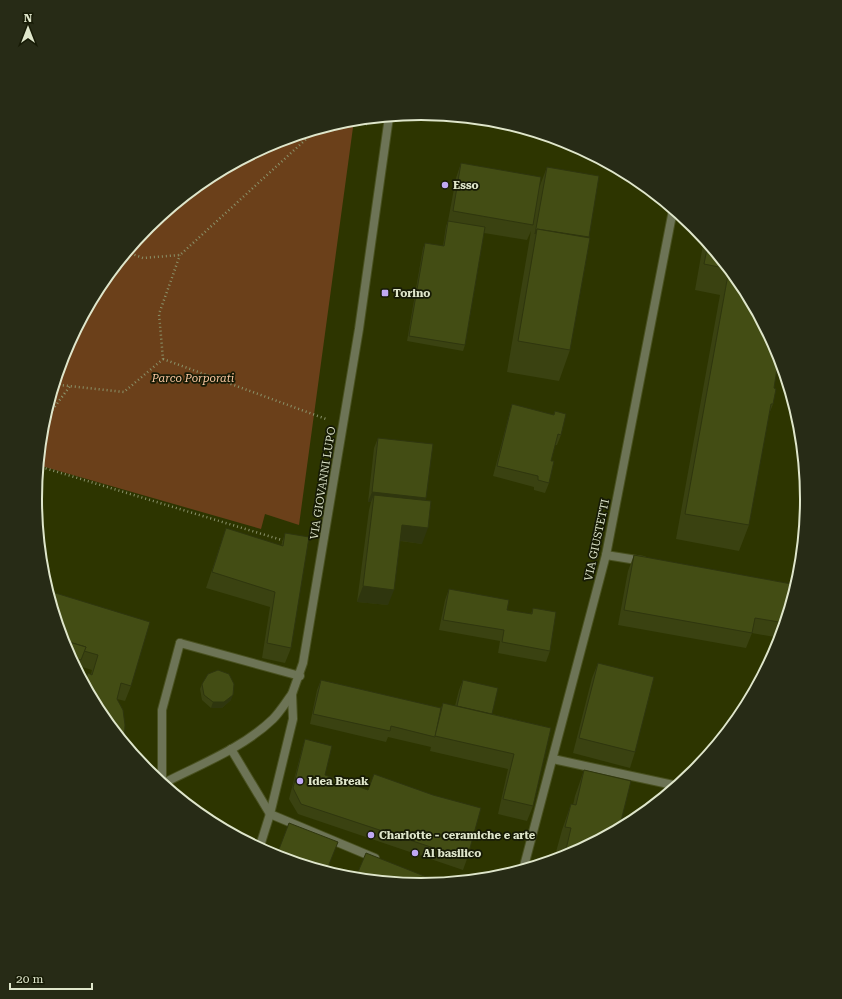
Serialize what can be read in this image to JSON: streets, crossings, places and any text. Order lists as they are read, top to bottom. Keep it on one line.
{"streets":{"street":["VIA GIOVANNI LUPO","VIA GIUSTETTI"]},"parks":["Parco Porporati"],"places":{"other":["Esso","Idea Break","Charlotte - ceramiche e arte","Al basilico"],"transit":["Torino"]},"scale_bar":"20 m","north":"top"}
